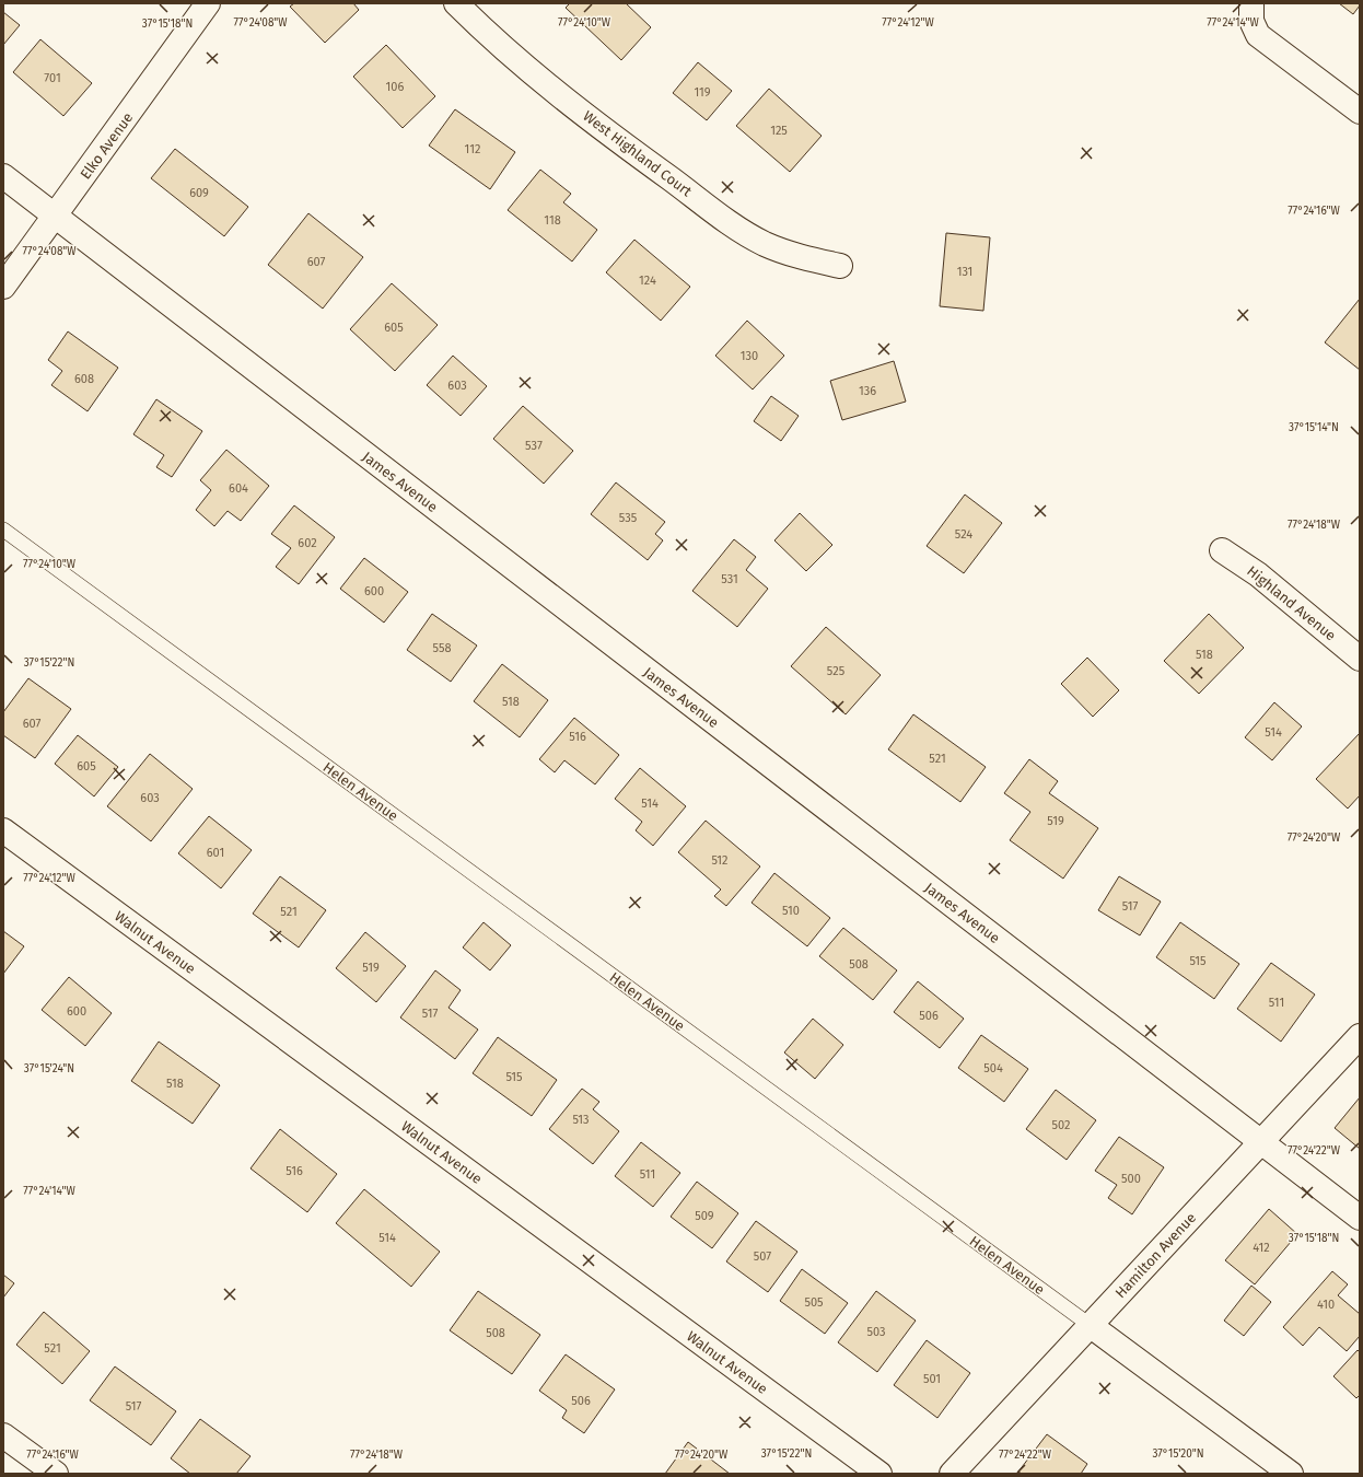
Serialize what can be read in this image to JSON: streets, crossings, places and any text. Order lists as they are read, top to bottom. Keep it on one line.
{"streets":{"street":["Elko Avenue","West Highland Court","James Avenue","Highland Avenue","Helen Avenue","Walnut Avenue","Hamilton Avenue"]},"crossings":[["Elko Avenue","James Avenue"],["James Avenue","Hamilton Avenue"],["Helen Avenue","Hamilton Avenue"]],"house_numbers":["701","106","119","125","112","609","118","607","131","124","605","130","608","603","136","537","604","535","524","602","531","600","558","518","525","518","607","514","516","521","605","603","514","519","601","512","517","510","521","515","508","519","511","600","517","506","504","515","518","513","502","516","511","500","509","514","412","507","505","410","503","508","521","501","506","517"],"coordinates":["77°24'08\"W","77°24'10\"W","77°24'12\"W","77°24'14\"W","37°15'18\"N","77°24'16\"W","37°15'14\"N","77°24'18\"W","37°15'22\"N","77°24'20\"W","37°15'24\"N","77°24'22\"W","37°15'20\"N"]}
